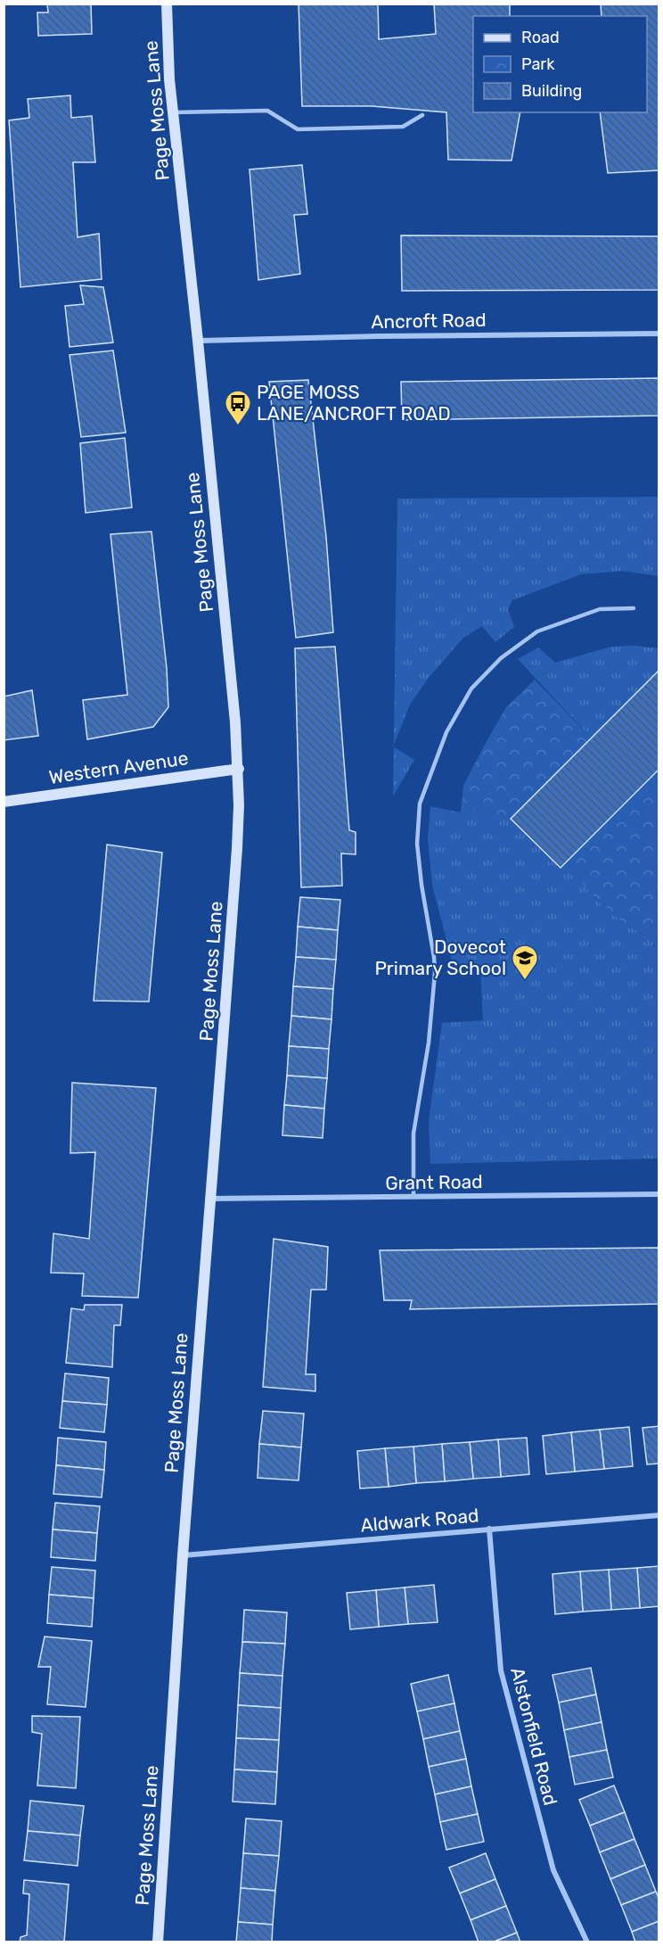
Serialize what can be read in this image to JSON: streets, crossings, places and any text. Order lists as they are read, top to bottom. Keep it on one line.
{"streets":{"street":["Page Moss Lane","Ancroft Road","Western Avenue","Grant Road","Aldwark Road","Alstonfield Road"]},"crossings":[["Page Moss Lane","Ancroft Road"],["Page Moss Lane","Western Avenue"],["Page Moss Lane","Grant Road"],["Page Moss Lane","Aldwark Road"],["Aldwark Road","Alstonfield Road"]],"places":{"bus stop":["PAGE MOSS LANE/ANCROFT ROAD"],"school or university":["Dovecot Primary School"]},"legend":["Road","Park","Building"]}
